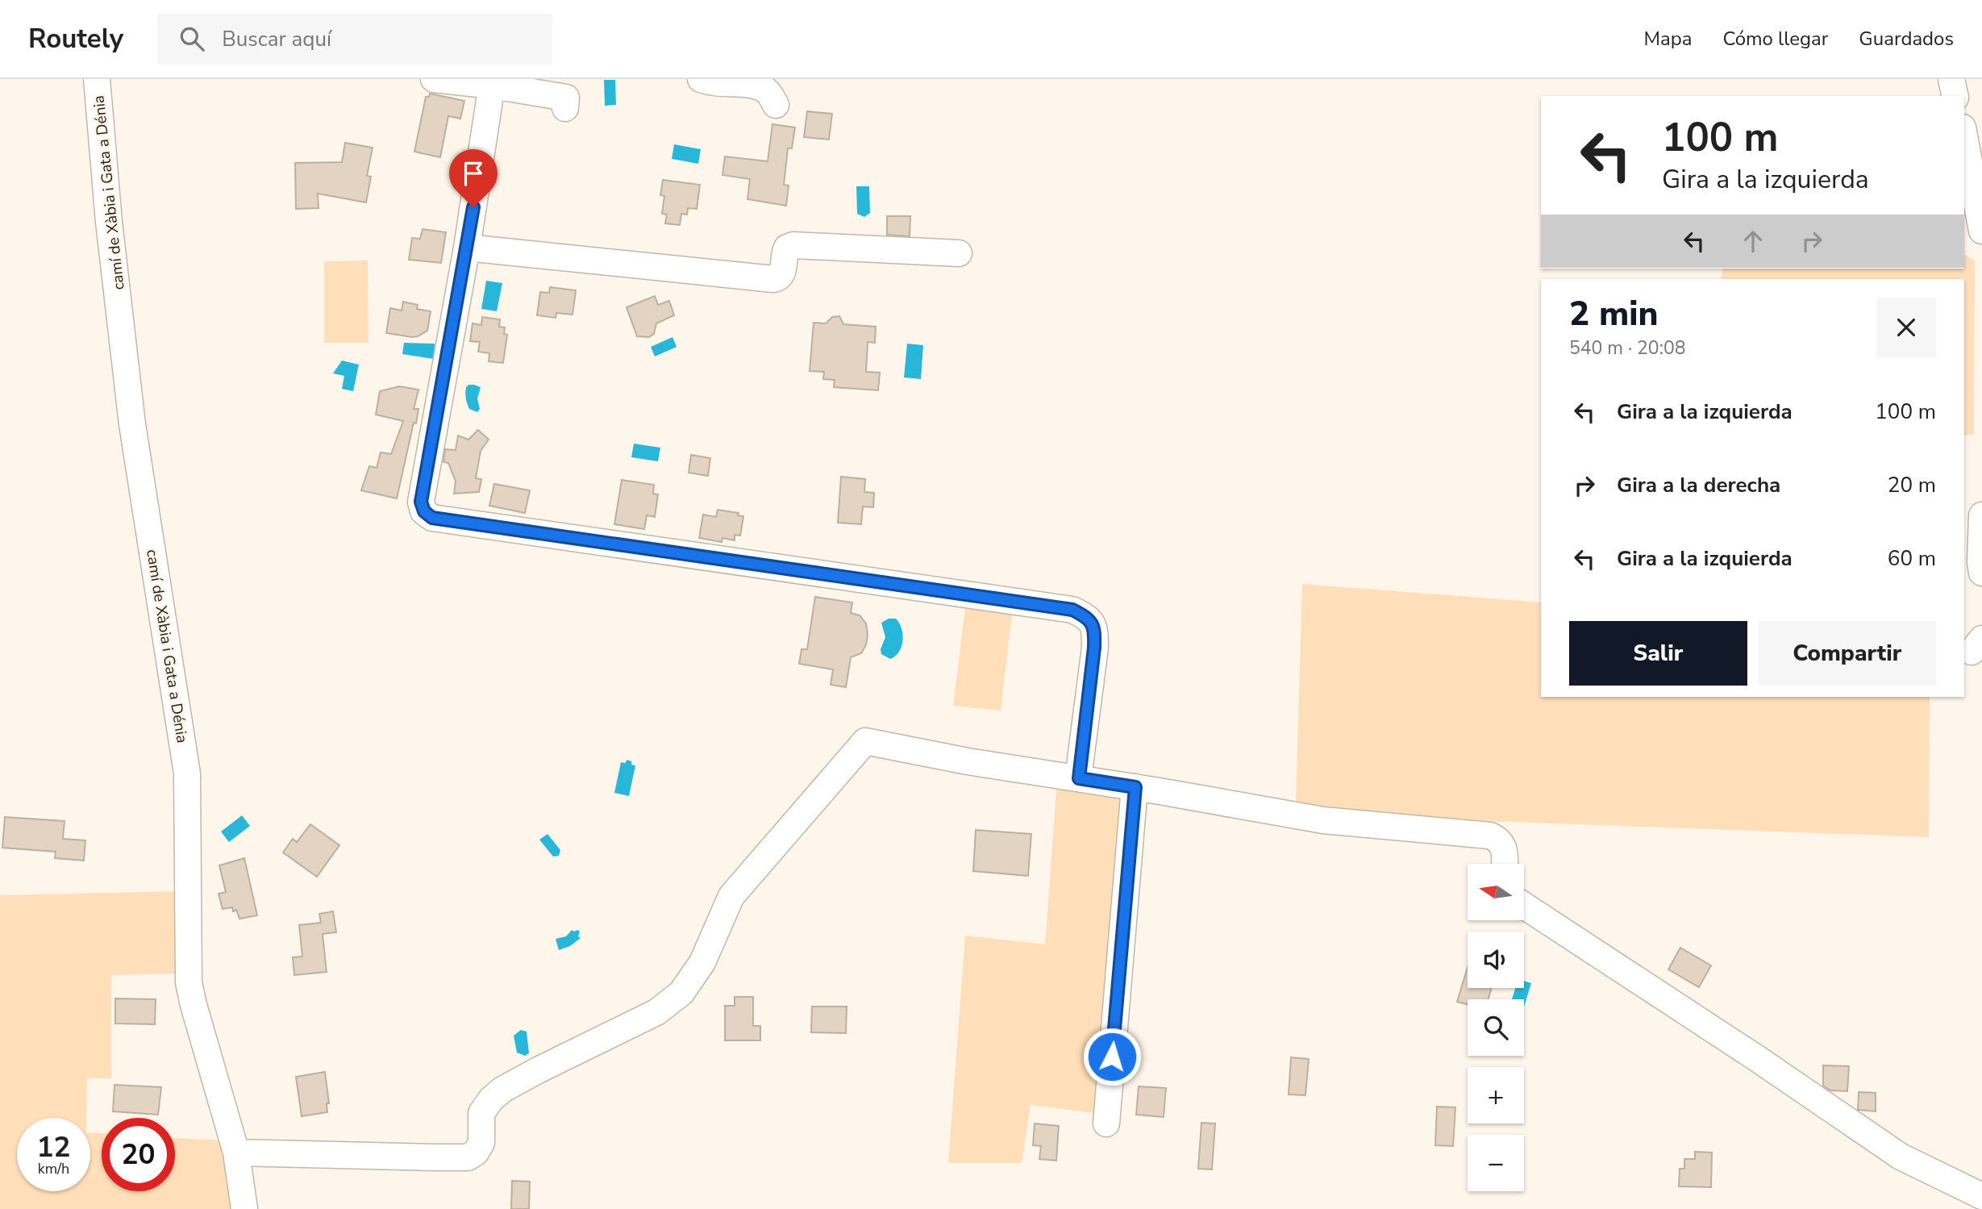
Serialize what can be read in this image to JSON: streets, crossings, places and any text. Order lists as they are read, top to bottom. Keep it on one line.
{"streets":{"street":["camí de Xàbia i Gata a Dénia"]},"north":"left","page":{"header":"Routely","search":"Buscar aquí","nav":["Mapa","Cómo llegar","Guardados"],"turn":["100 m","Gira a la izquierda"],"heading":["2 min","540 m · 20:08"],"list":[{"name":"Gira a la izquierda","value":"100 m"},{"name":"Gira a la derecha","value":"20 m"},{"name":"Gira a la izquierda","value":"60 m"}],"buttons":["Salir","Compartir"],"map_buttons":["+","−"],"speed":"12 km/h","limit":"20"}}
